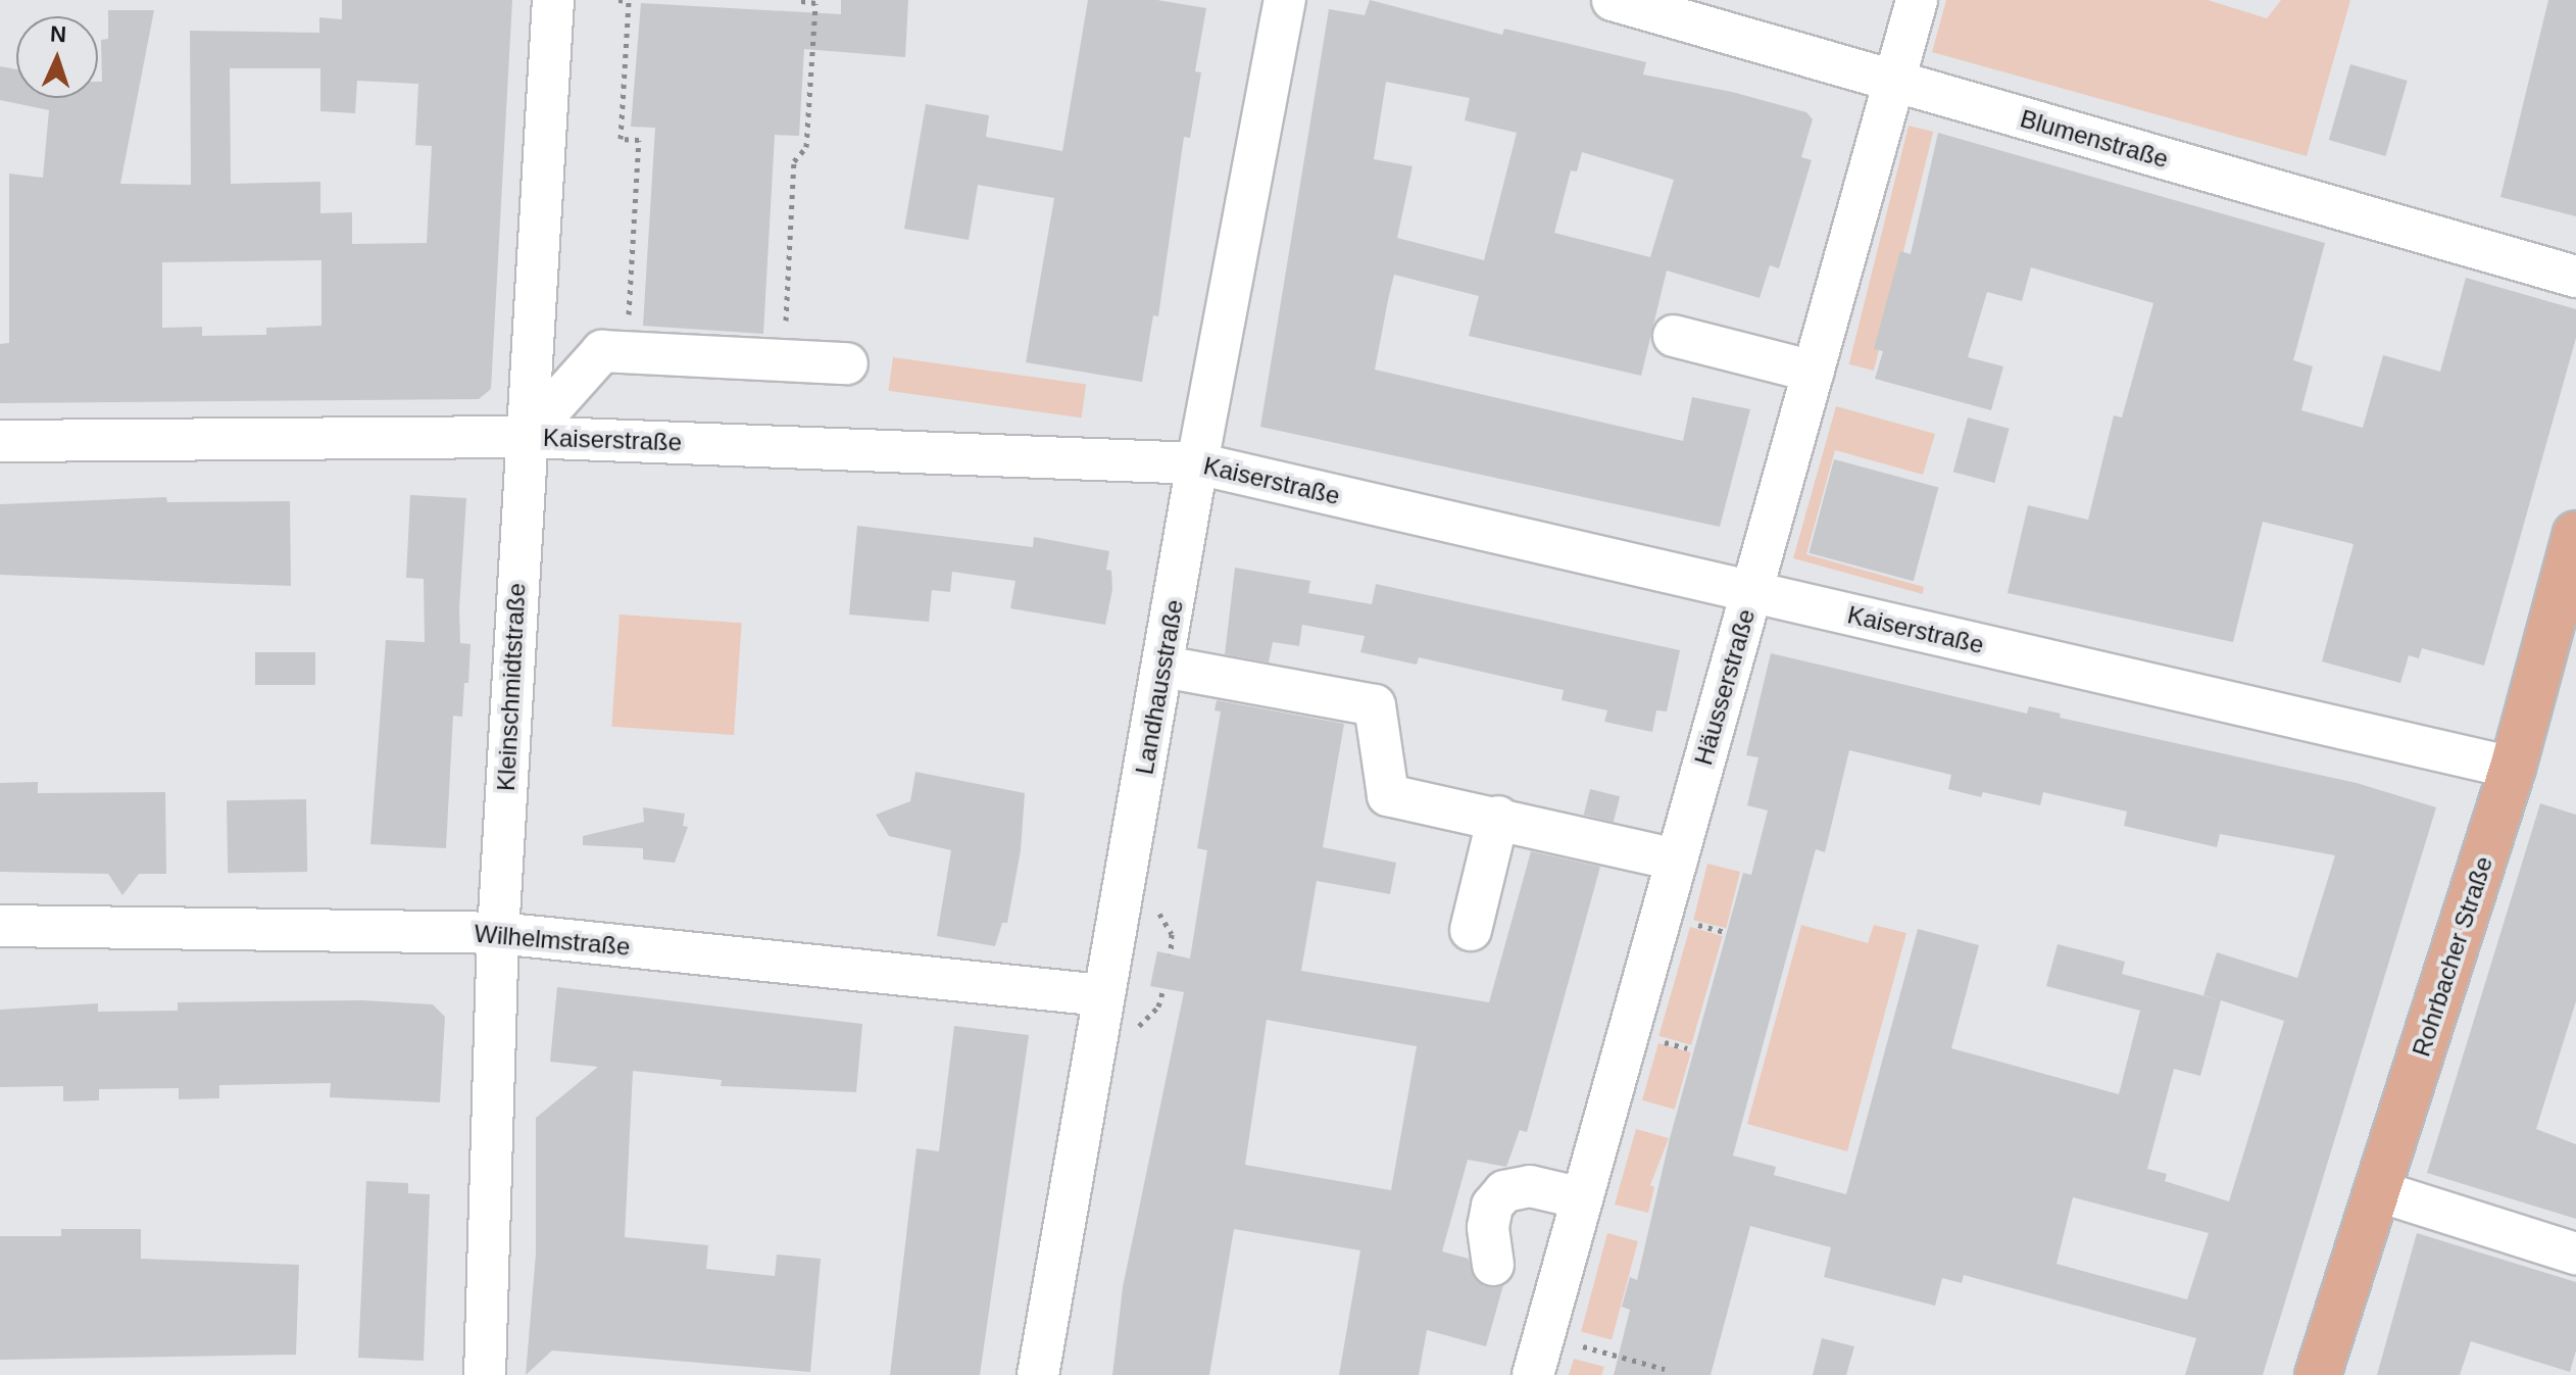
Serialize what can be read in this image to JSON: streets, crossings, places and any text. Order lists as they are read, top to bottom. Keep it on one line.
{"streets":{"main road":["Rohrbacher Straße"],"street":["Blumenstraße","Kaiserstraße","Kleinschmidtstraße","Landhausstraße","Häusserstraße","Wilhelmstraße"]},"crossings":[["Blumenstraße","Häusserstraße"],["Kaiserstraße","Kleinschmidtstraße"],["Kaiserstraße","Landhausstraße"],["Kaiserstraße","Häusserstraße"],["Kaiserstraße","Rohrbacher Straße"],["Kleinschmidtstraße","Wilhelmstraße"],["Landhausstraße","Wilhelmstraße"]],"north":"top"}
